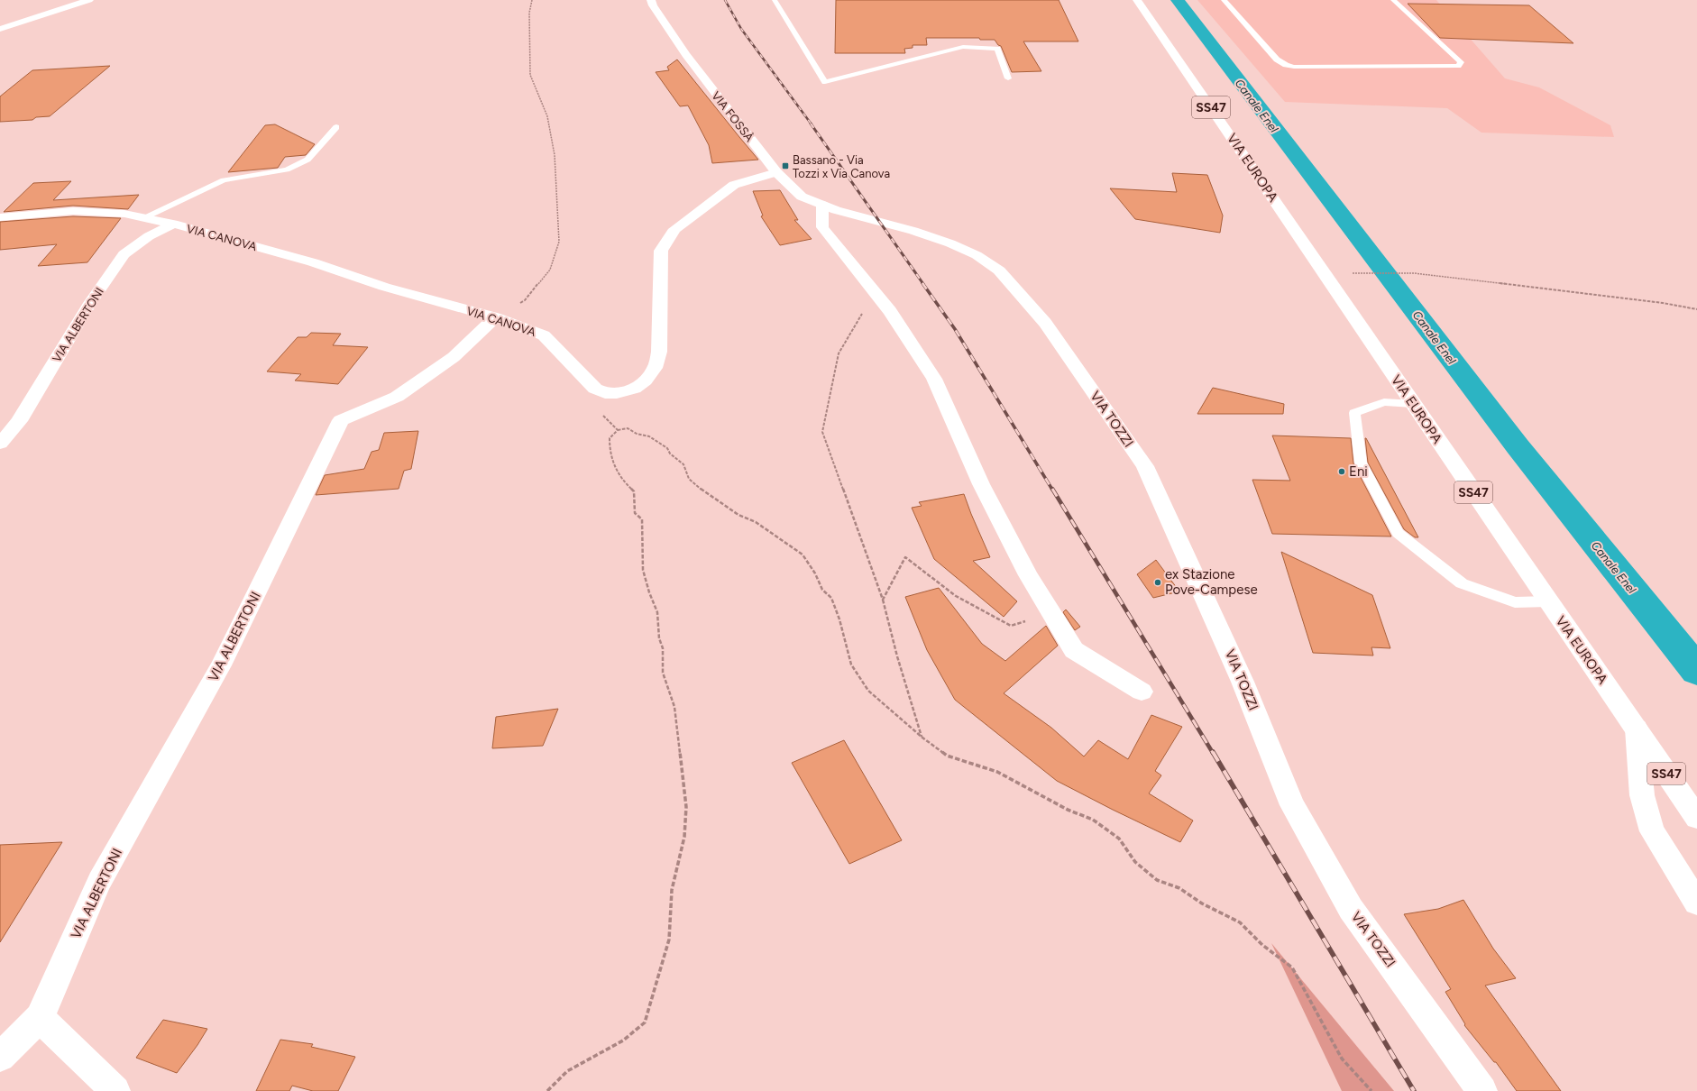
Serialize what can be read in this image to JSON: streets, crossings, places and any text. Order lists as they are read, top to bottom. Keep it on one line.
{"streets":{"street":["SS47","VIA FOSSÀ","VIA EUROPA","VIA CANOVA","VIA ALBERTONI","VIA TOZZI"]},"crossings":[["VIA FOSSÀ","VIA TOZZI"],["VIA CANOVA","VIA ALBERTONI"]],"water":["Canale Enel"],"places":{"transit":["Bassano - Via Tozzi x Via Canova"],"other":["Eni","ex Stazione Pove-Campese"]}}
